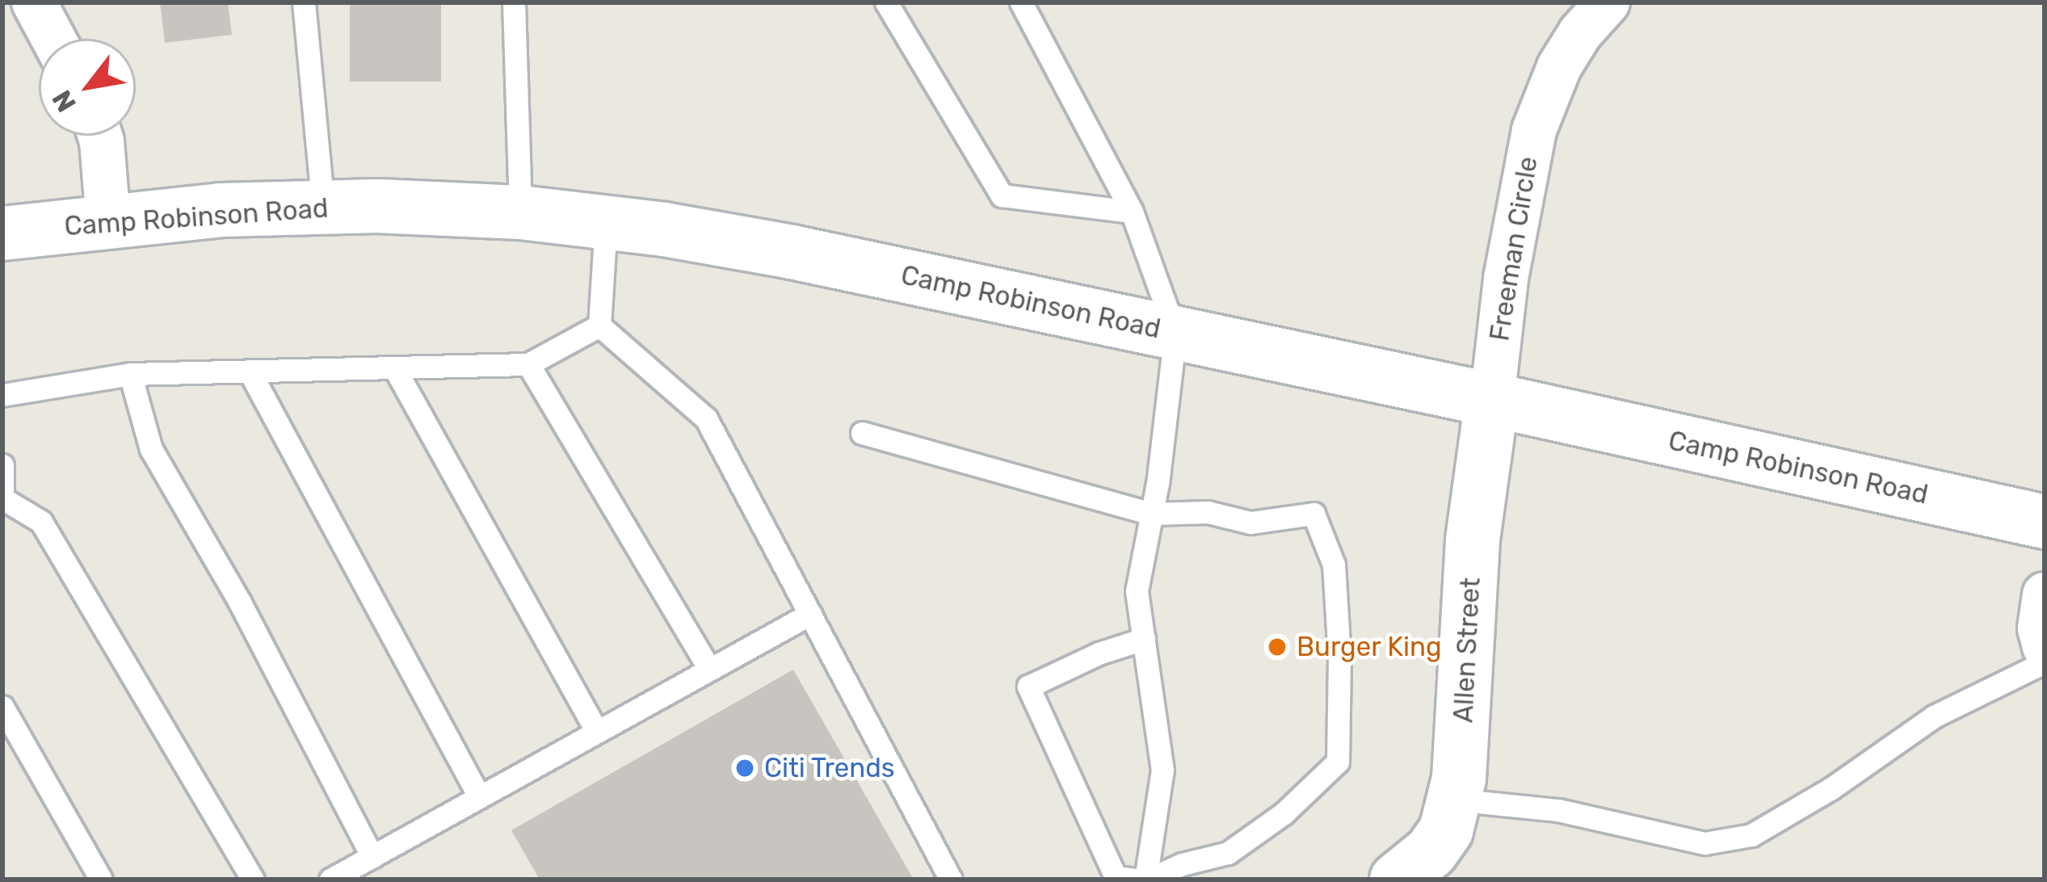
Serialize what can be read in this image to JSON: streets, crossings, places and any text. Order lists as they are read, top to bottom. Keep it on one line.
{"streets":{"main road":["Camp Robinson Road","Allen Street"],"street":["Freeman Circle"]},"crossings":[["Camp Robinson Road","Freeman Circle"],["Camp Robinson Road","Allen Street"],["Freeman Circle","Allen Street"]],"places":["Burger King","Citi Trends"],"north":"bottom left"}
